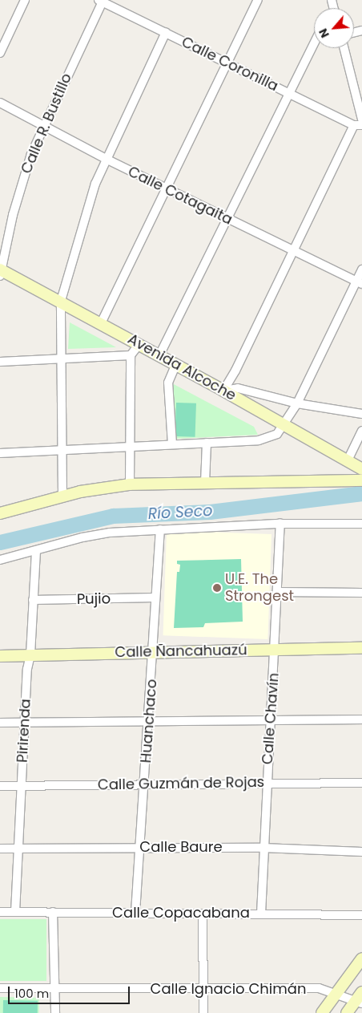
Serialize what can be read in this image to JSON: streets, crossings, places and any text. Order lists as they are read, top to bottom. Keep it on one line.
{"streets":{"street":["Calle Coronilla","Calle R. Bustillo","Calle Cotagaita","Avenida Alcoche","Pujio","Calle Ñancahuazú","Calle Chavín","Huanchaco","Pirirenda","Calle Guzmán de Rojas","Calle Baure","Calle Copacabana","Calle Ignacio Chimán"]},"crossings":[["Calle Coronilla","Calle R. Bustillo"],["Calle R. Bustillo","Calle Cotagaita"],["Calle R. Bustillo","Avenida Alcoche"],["Pujio","Huanchaco"],["Pujio","Pirirenda"],["Calle Ñancahuazú","Calle Chavín"],["Calle Ñancahuazú","Huanchaco"],["Calle Ñancahuazú","Pirirenda"],["Calle Chavín","Calle Guzmán de Rojas"],["Calle Chavín","Calle Baure"],["Calle Chavín","Calle Copacabana"],["Huanchaco","Calle Guzmán de Rojas"],["Huanchaco","Calle Baure"],["Huanchaco","Calle Copacabana"],["Pirirenda","Calle Guzmán de Rojas"],["Pirirenda","Calle Baure"],["Pirirenda","Calle Copacabana"]],"water":["Río Seco"],"places":["U.E. The Strongest"],"scale_bar":"100 m","north":"bottom left"}
